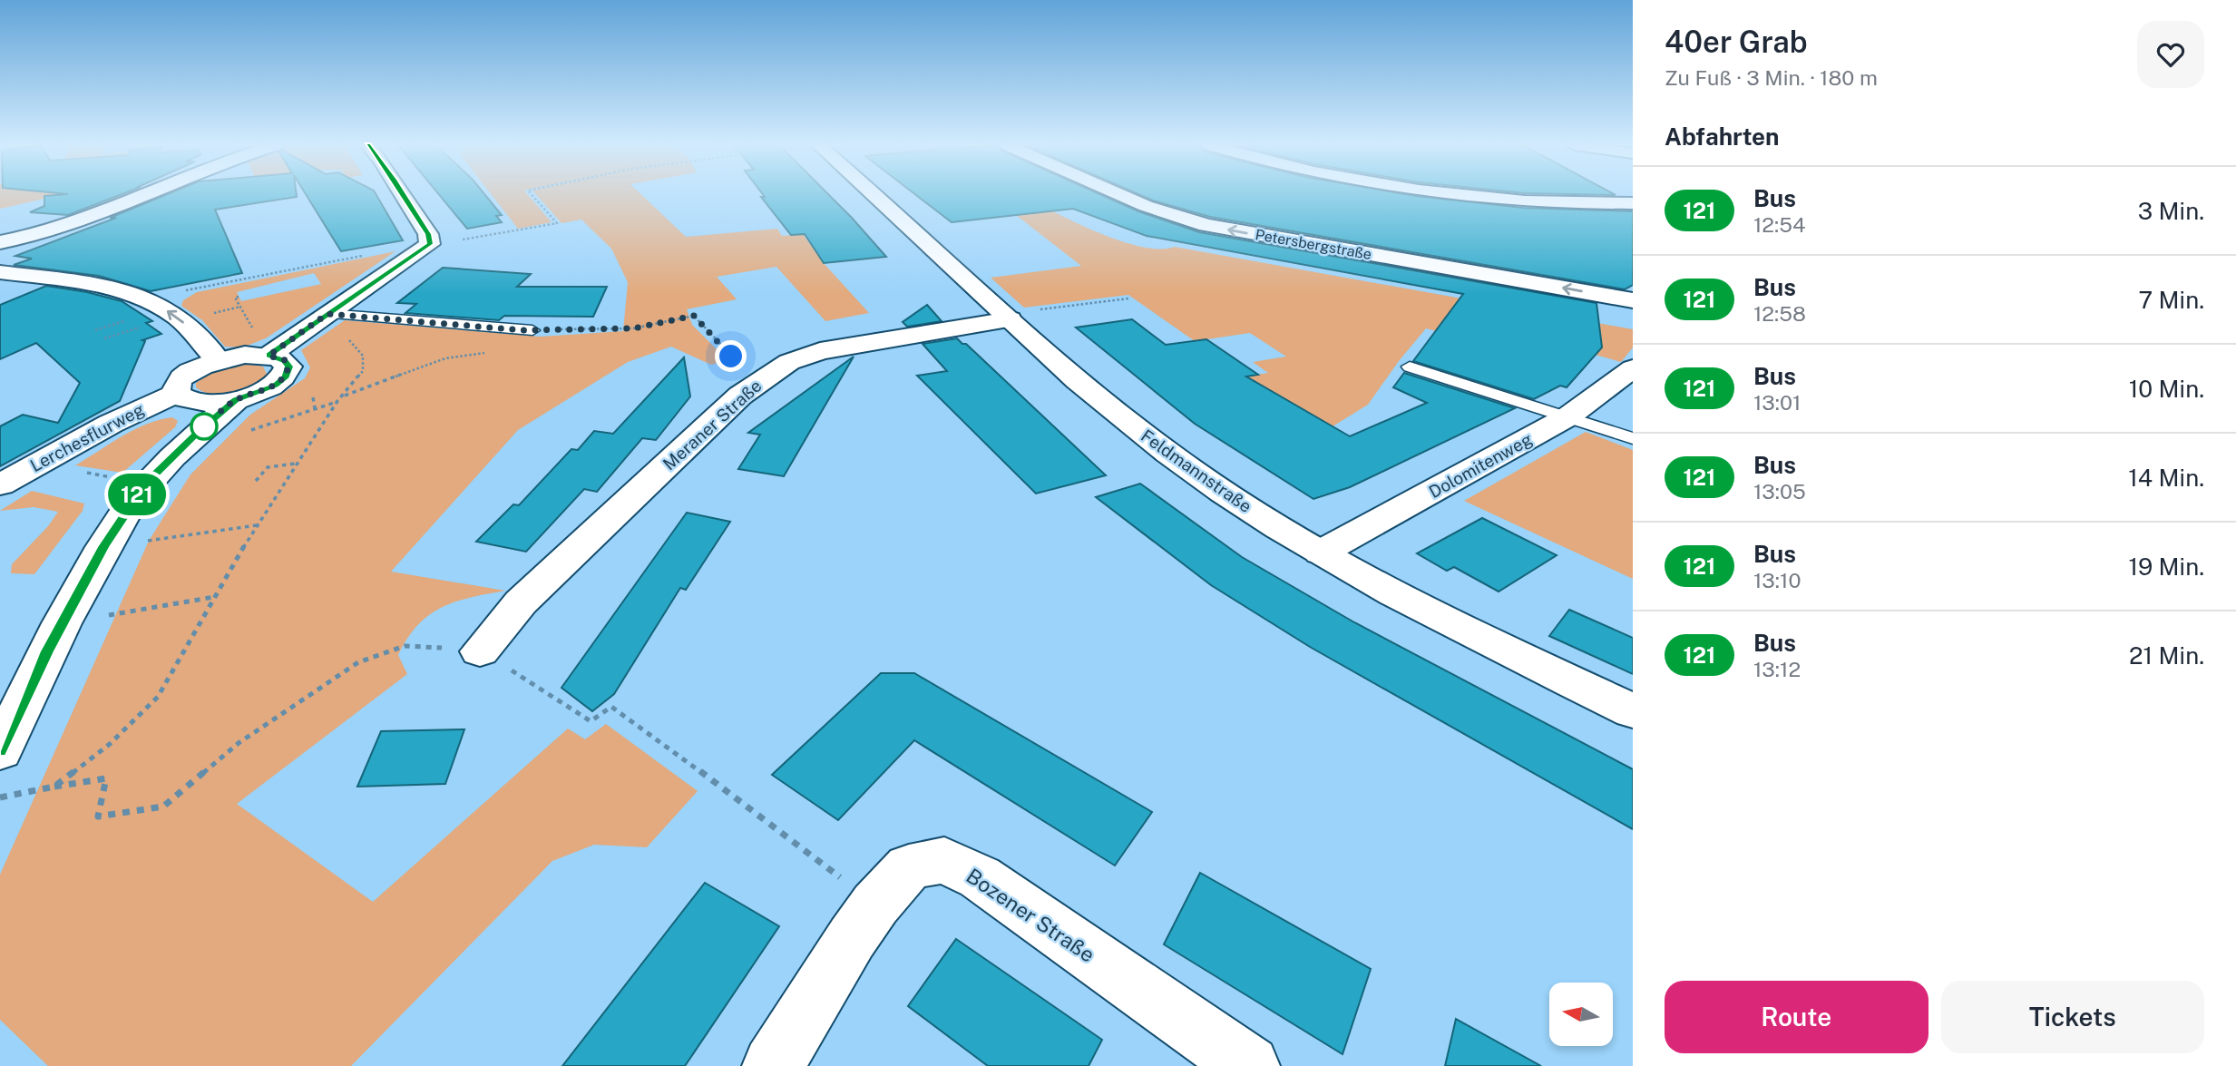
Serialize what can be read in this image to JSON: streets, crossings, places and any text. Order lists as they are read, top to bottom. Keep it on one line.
{"streets":{"street":["Petersbergstraße","Meraner Straße","Lerchesflurweg","Dolomitenweg","Feldmannstraße","Bozener Straße"]},"crossings":[["Meraner Straße","Feldmannstraße"],["Dolomitenweg","Feldmannstraße"]],"lines":["bus line 121"],"north":"left","page":{"on_map":"121","heading":[["40er Grab","Zu Fuß · 3 Min. · 180 m"],"Abfahrten"],"list":[{"mark":"121","name":"Bus","note":"12:54","value":"3 Min."},{"mark":"121","name":"Bus","note":"12:58","value":"7 Min."},{"mark":"121","name":"Bus","note":"13:01","value":"10 Min."},{"mark":"121","name":"Bus","note":"13:05","value":"14 Min."},{"mark":"121","name":"Bus","note":"13:10","value":"19 Min."},{"mark":"121","name":"Bus","note":"13:12","value":"21 Min."}],"buttons":["Route","Tickets"]}}
